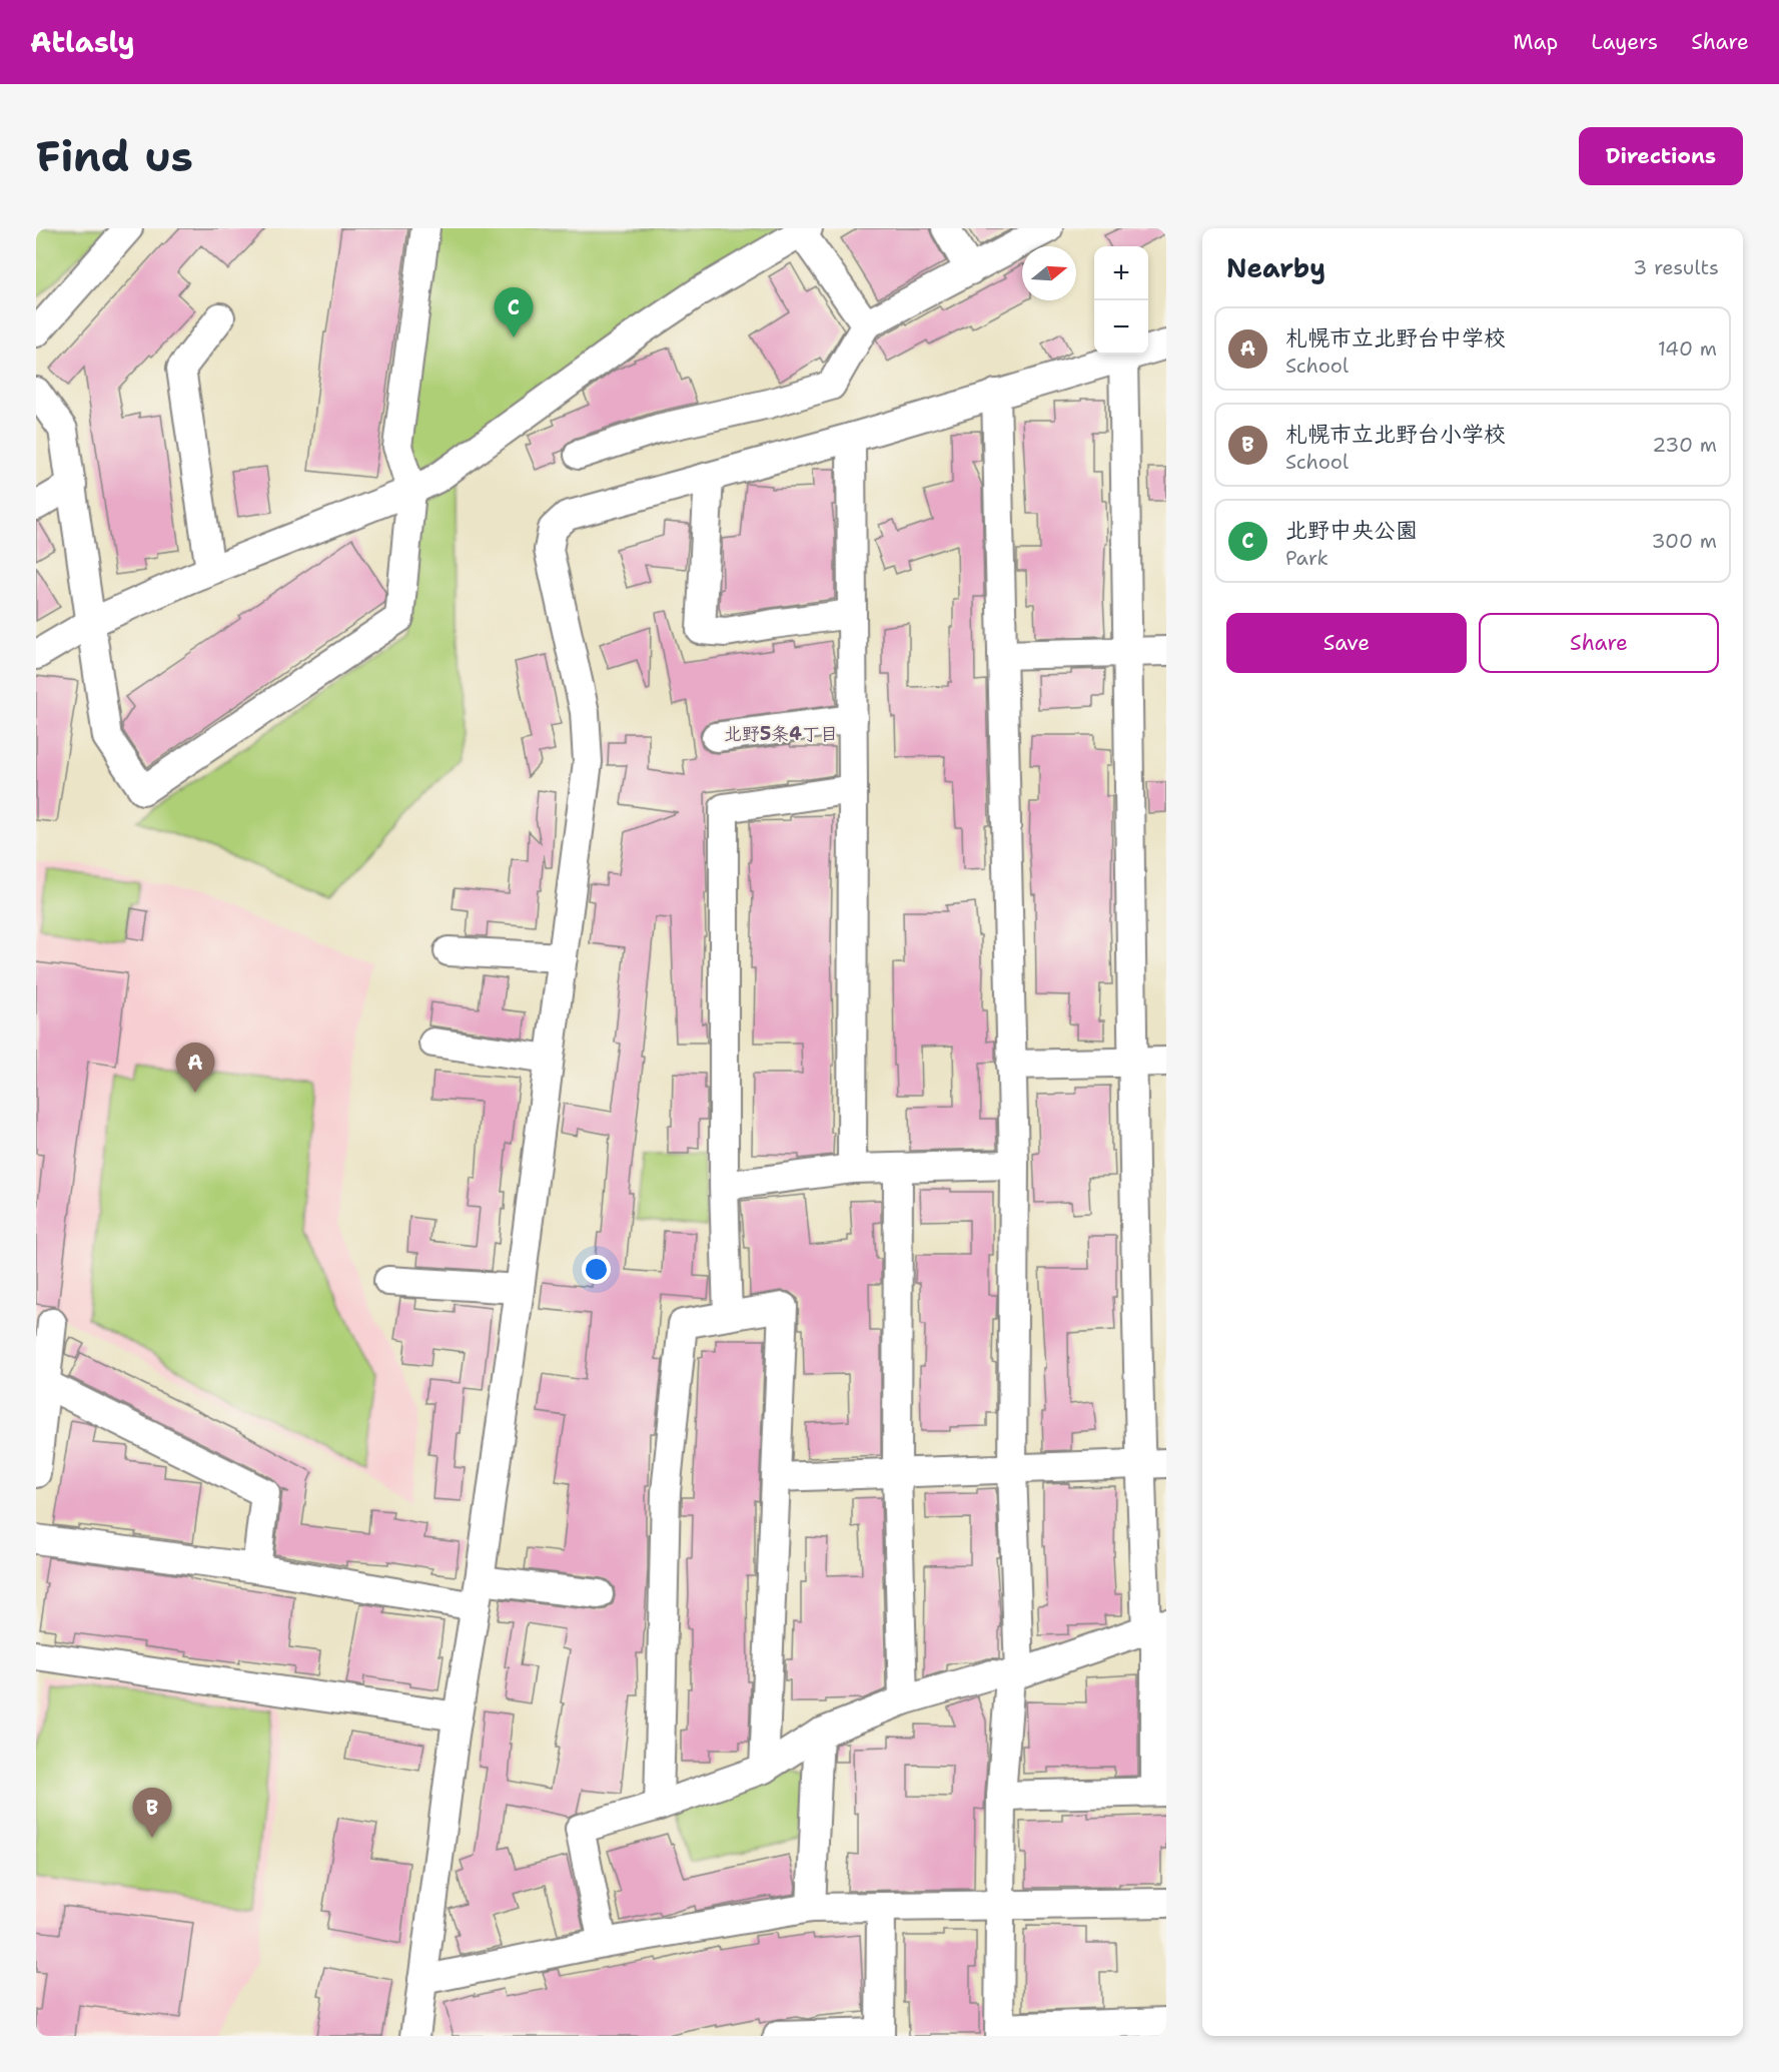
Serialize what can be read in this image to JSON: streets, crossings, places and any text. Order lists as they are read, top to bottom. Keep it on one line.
{"districts":["北野5条4丁目"],"north":"right","page":{"header":"Atlasly","nav":["Map","Layers","Share"],"buttons":["Directions",["Save","Share"]],"title":"Find us","heading":["Nearby","3 results"],"map_buttons":["+","−"],"pins":["C","A","B"],"list":[{"mark":"A","name":"札幌市立北野台中学校","note":"School","value":"140 m"},{"mark":"B","name":"札幌市立北野台小学校","note":"School","value":"230 m"},{"mark":"C","name":"北野中央公園","note":"Park","value":"300 m"}]}}
